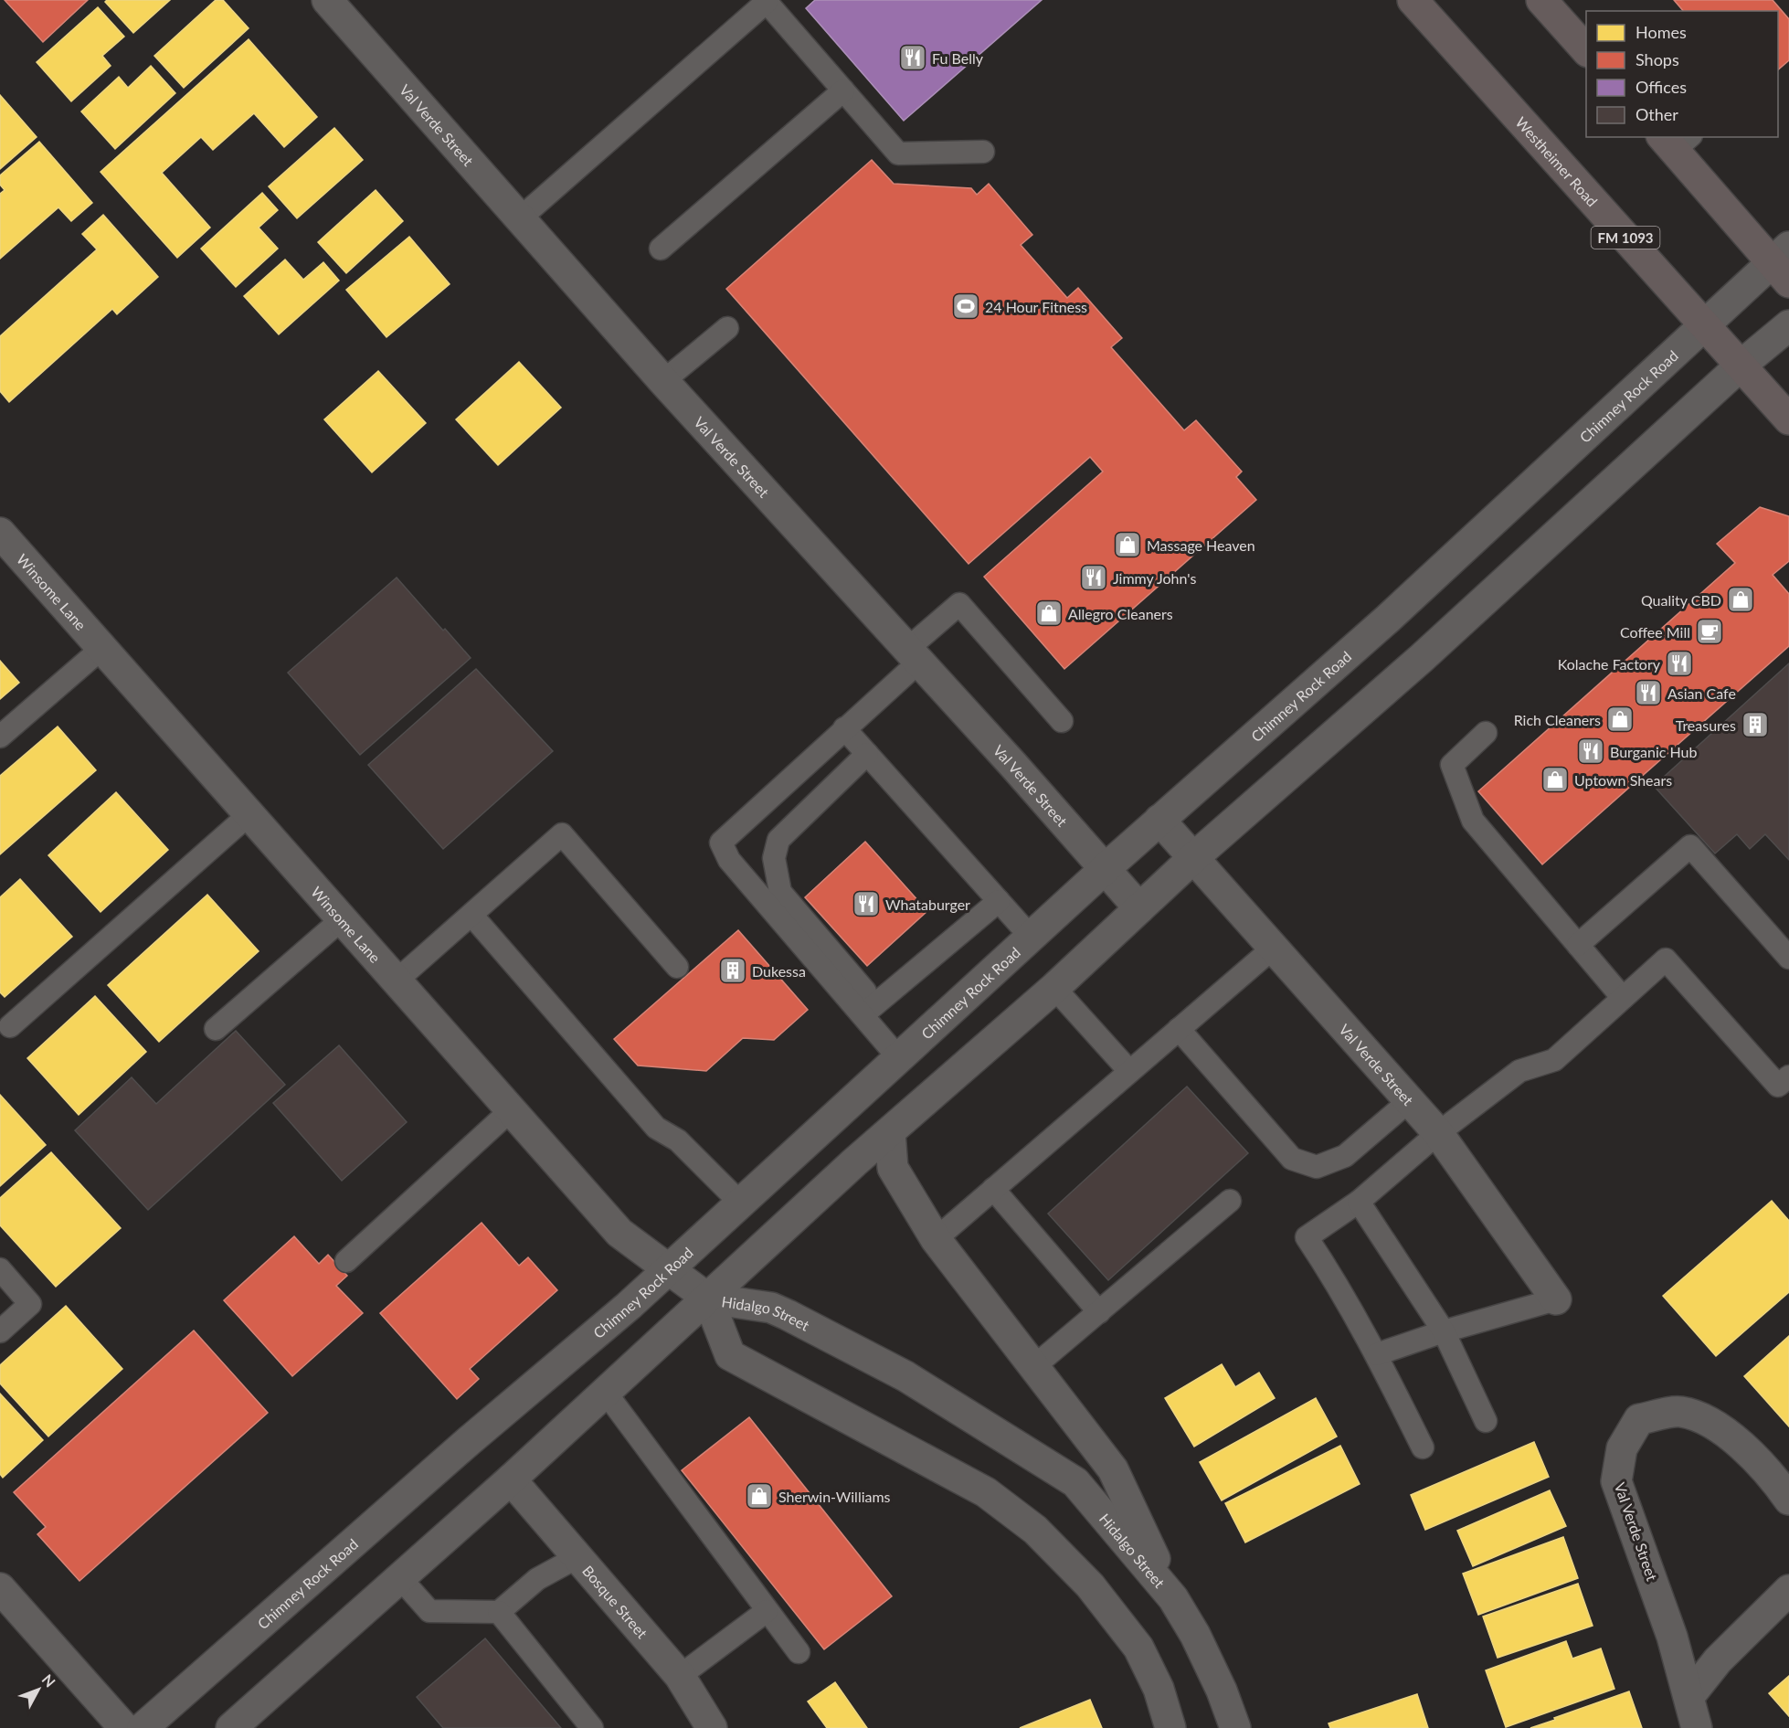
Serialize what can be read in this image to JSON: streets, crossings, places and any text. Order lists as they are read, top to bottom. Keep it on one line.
{"streets":{"main road":["Westheimer Road","FM 1093"],"street":["Val Verde Street","Chimney Rock Road","Winsome Lane","Hidalgo Street","Bosque Street"]},"crossings":[["Val Verde Street","Chimney Rock Road"],["Westheimer Road","Chimney Rock Road"],["Chimney Rock Road","Winsome Lane"],["Winsome Lane","Hidalgo Street"]],"places":{"restaurant":["Fu Belly","Jimmy John's","Kolache Factory","Asian Cafe","Burganic Hub","Whataburger"],"sports":["24 Hour Fitness"],"shop":["Massage Heaven","Quality CBD","Allegro Cleaners","Rich Cleaners","Uptown Shears","Sherwin-Williams"],"cafe":["Coffee Mill"],"building":["Treasures","Dukessa"]},"legend":["Homes","Shops","Offices","Other"],"north":"top right"}
